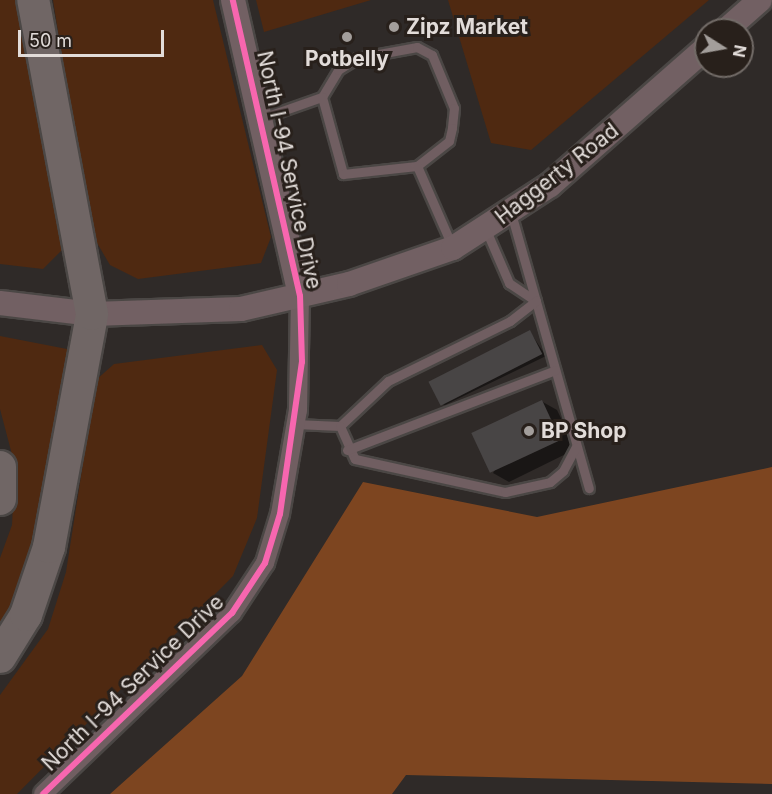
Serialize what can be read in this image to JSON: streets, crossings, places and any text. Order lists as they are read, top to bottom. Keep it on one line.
{"streets":{"main road":["North I-94 Service Drive","Haggerty Road"]},"crossings":[["North I-94 Service Drive","Haggerty Road"]],"places":["Zipz Market","Potbelly","BP Shop"],"scale_bar":"50 m","north":"right"}
